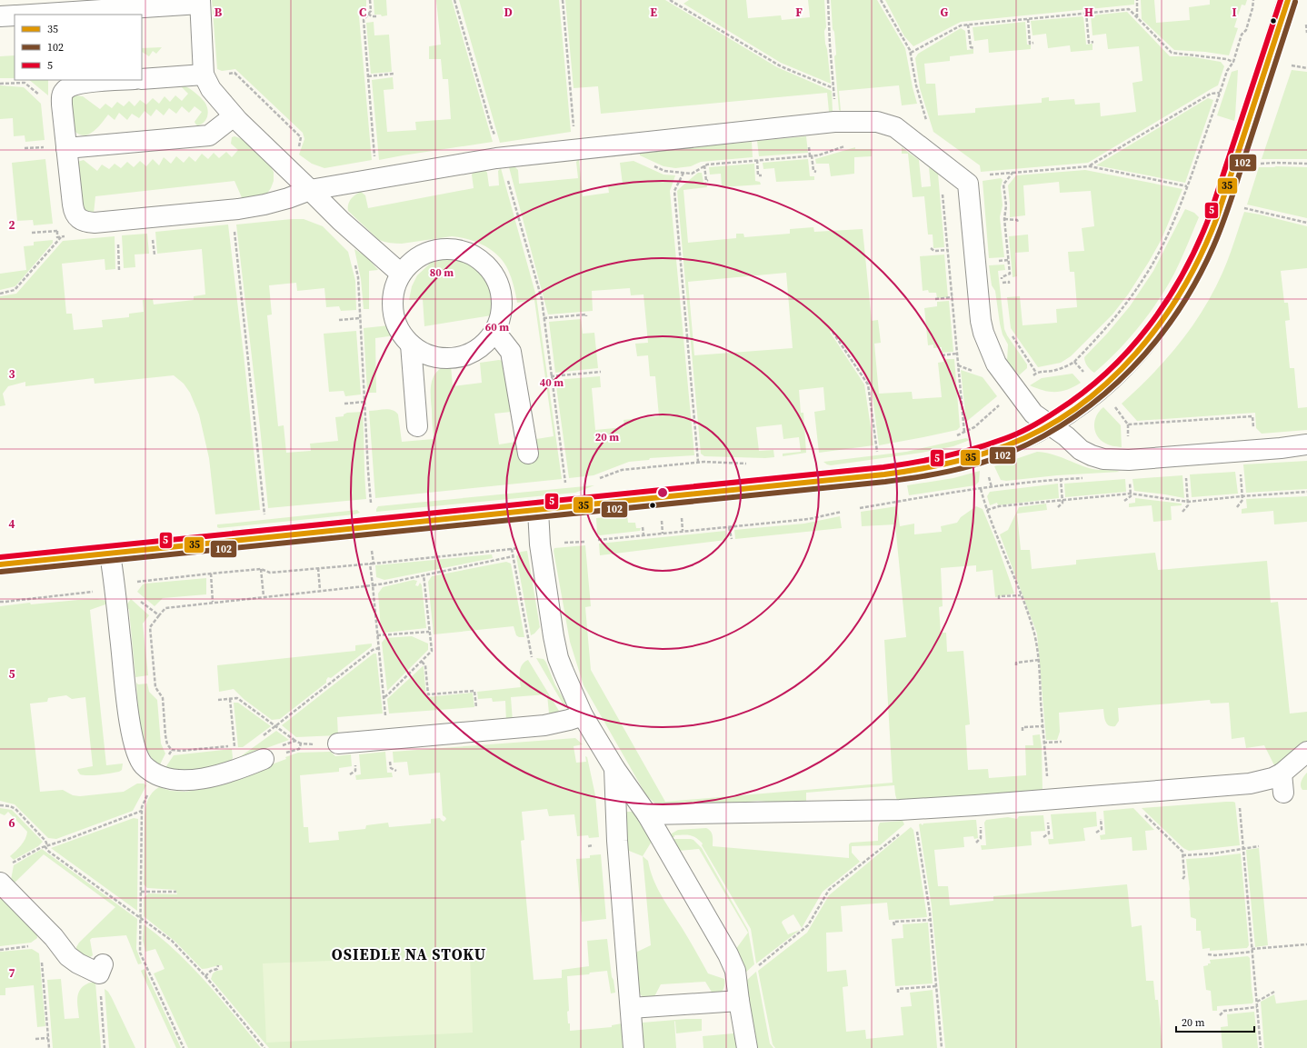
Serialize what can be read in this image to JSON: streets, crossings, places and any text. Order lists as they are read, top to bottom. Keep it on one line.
{"districts":["OSIEDLE NA STOKU"],"lines":["transit line 35","transit line 5","transit line 102"],"legend":["35","102","5"],"scale_bar":"20 m","grid":{"columns":["B","C","D","E","F","G","H","I"],"rows":["2","3","4","5","6","7"]},"rings":["80 m","60 m","40 m","20 m"]}
